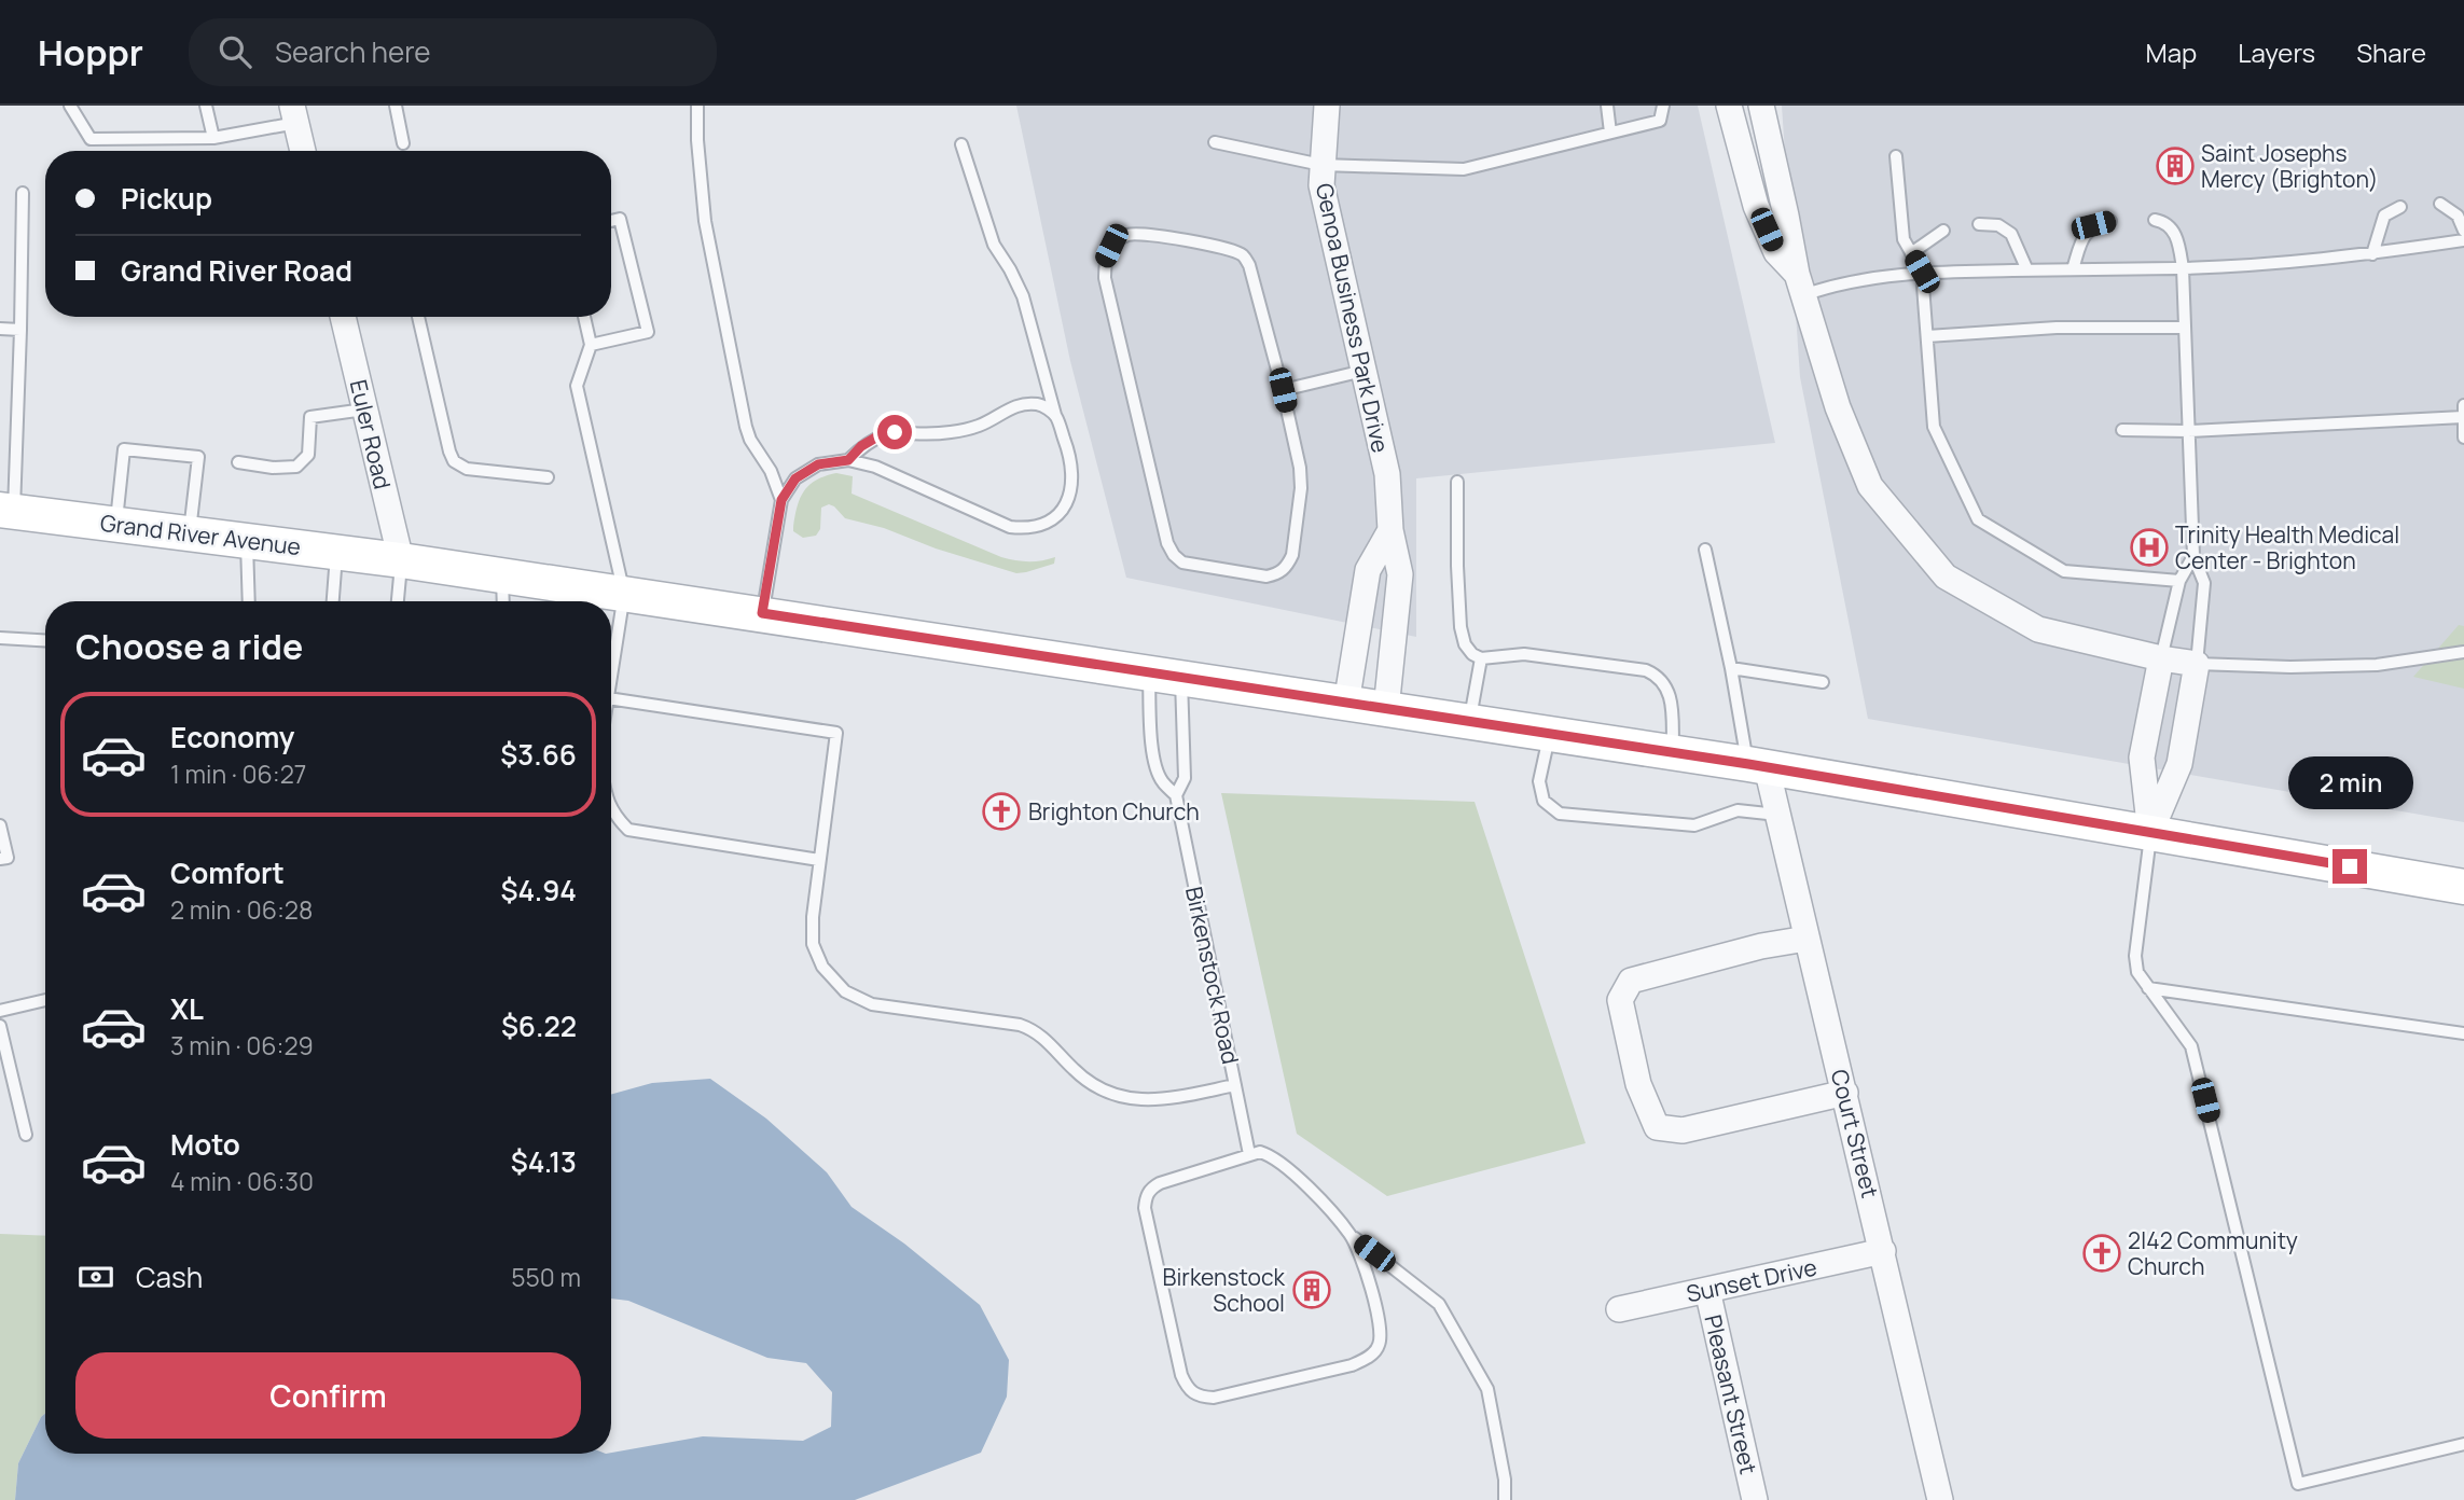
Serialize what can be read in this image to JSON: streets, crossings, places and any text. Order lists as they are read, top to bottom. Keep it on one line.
{"streets":{"main road":["Grand River Avenue"],"street":["Genoa Business Park Drive","Euler Road","Court Street","Sunset Drive","Pleasant Street"],"lane":["Birkenstock Road"]},"crossings":[["Genoa Business Park Drive","Grand River Avenue"],["Euler Road","Grand River Avenue"],["Grand River Avenue","Birkenstock Road"],["Grand River Avenue","Court Street"],["Court Street","Sunset Drive"],["Sunset Drive","Pleasant Street"]],"places":{"building":["Saint Josephs Mercy (Brighton)","Birkenstock School"],"hospital":["Trinity Health Medical Center - Brighton"],"church":["Brighton Church","2|42 Community Church"]},"page":{"header":"Hoppr","search":"Search here","nav":["Map","Layers","Share"],"banner":["Pickup","Grand River Road"],"heading":"Choose a ride","list":[{"name":"Economy","note":"1 min · 06:27","value":"$3.66"},{"name":"Comfort","note":"2 min · 06:28","value":"$4.94"},{"name":"XL","note":"3 min · 06:29","value":"$6.22"},{"name":"Moto","note":"4 min · 06:30","value":"$4.13"}],"bubble":"2 min","pay":["Cash","550 m"],"buttons":"Confirm"}}
